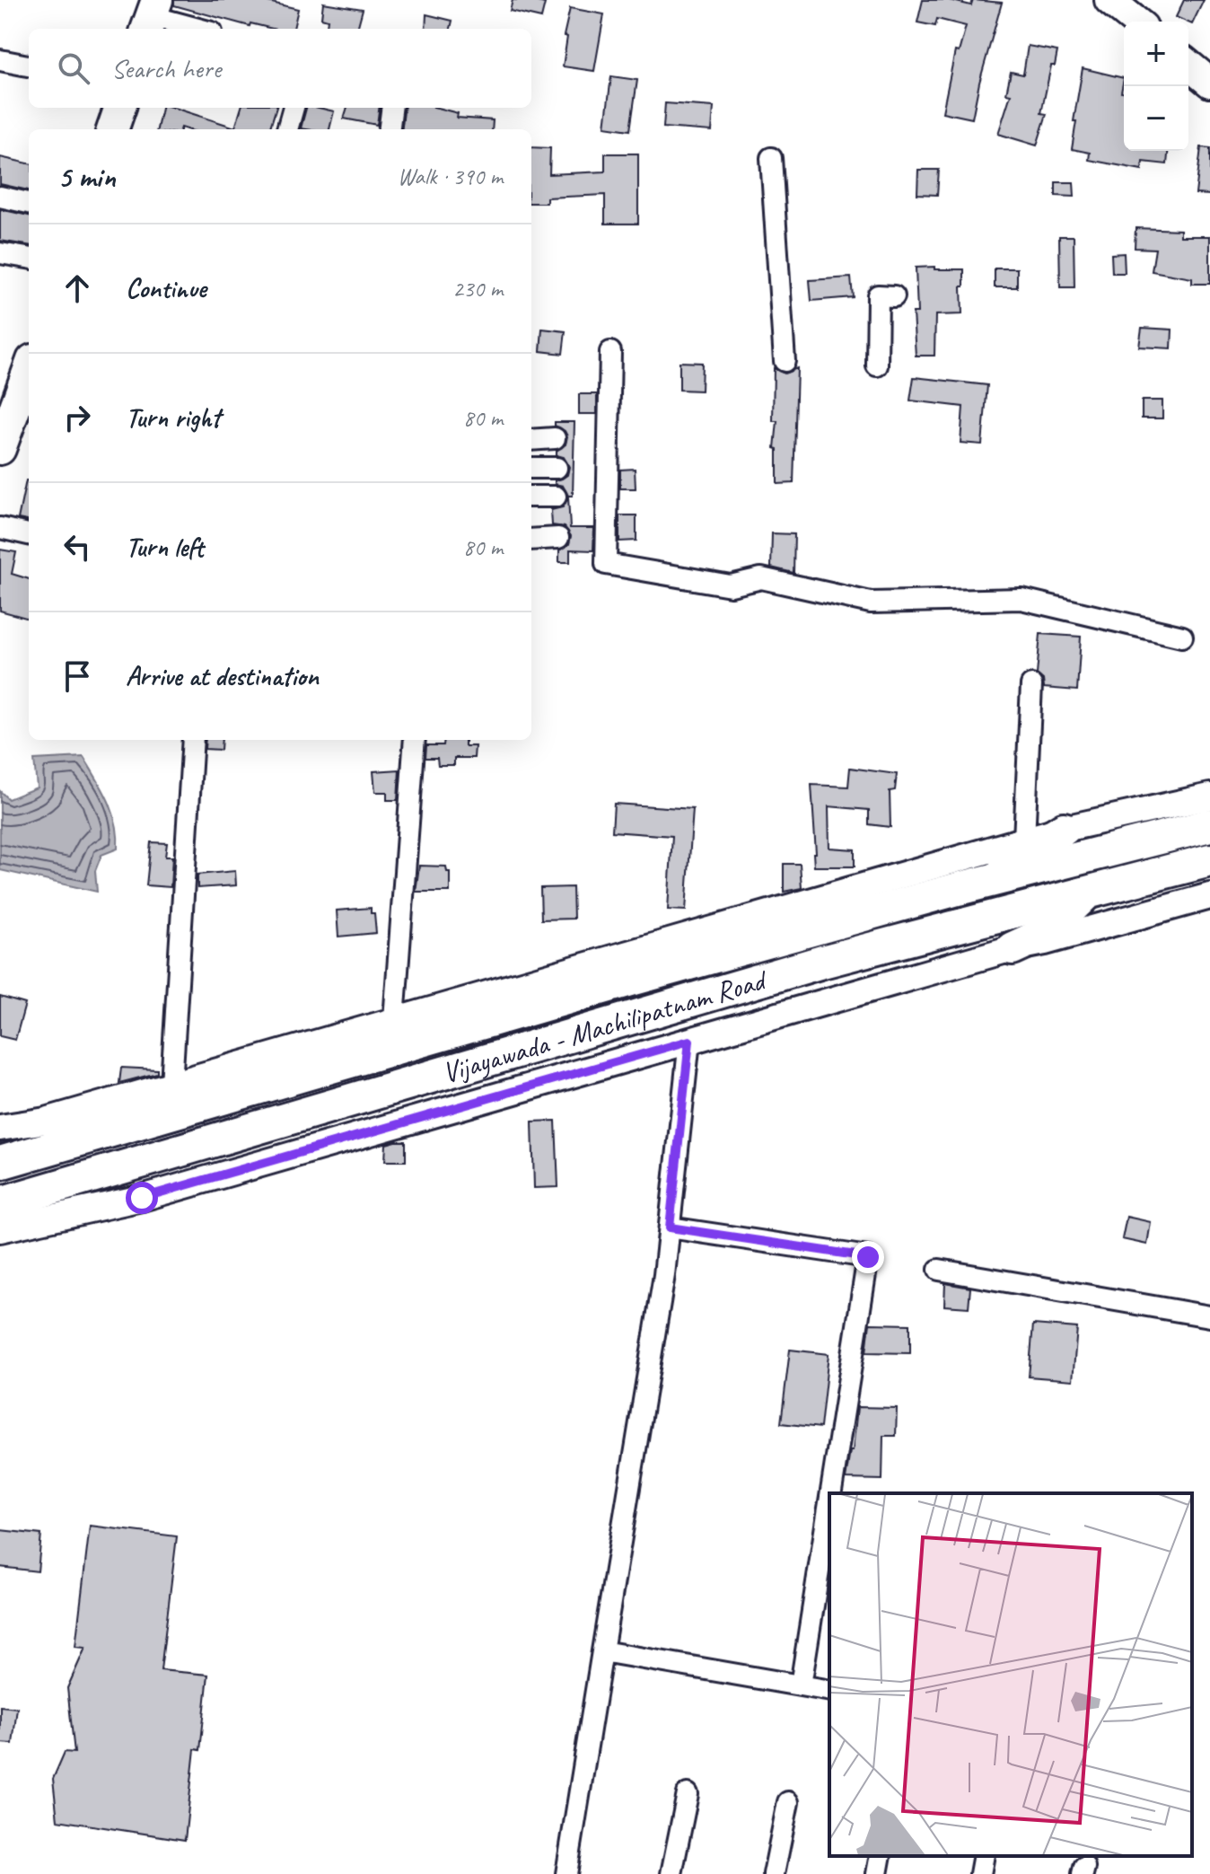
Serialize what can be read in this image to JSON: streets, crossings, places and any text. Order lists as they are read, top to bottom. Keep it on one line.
{"streets":{"highway":["Vijayawada - Machilipatnam Road"]},"page":{"map_buttons":["+","−"],"search":"Search here","heading":["5 min","Walk · 390 m"],"list":[["Continue","230 m"],["Turn right","80 m"],["Turn left","80 m"],"Arrive at destination"]}}
